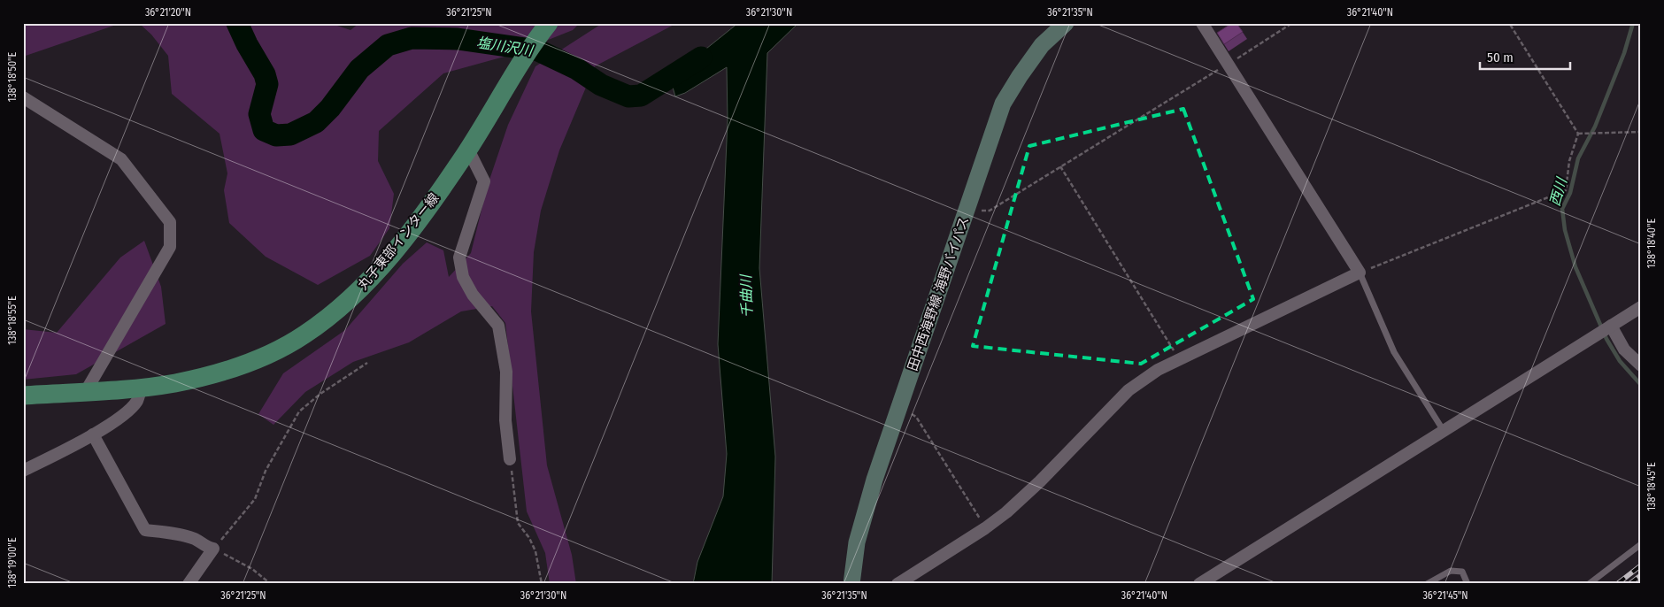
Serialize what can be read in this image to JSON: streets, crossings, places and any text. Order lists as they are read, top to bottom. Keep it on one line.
{"streets":{"main road":["丸子東部インター線"],"street":["田中西海野線 海野バイパス"]},"water":["塩川沢川","西川","千曲川"],"scale_bar":"50 m","coordinates":["36°21'20\"N","36°21'25\"N","36°21'30\"N","36°21'35\"N","36°21'40\"N","138°18'50\"E","138°18'40\"E","138°18'55\"E","138°18'45\"E","138°19'00\"E","36°21'45\"N"]}
